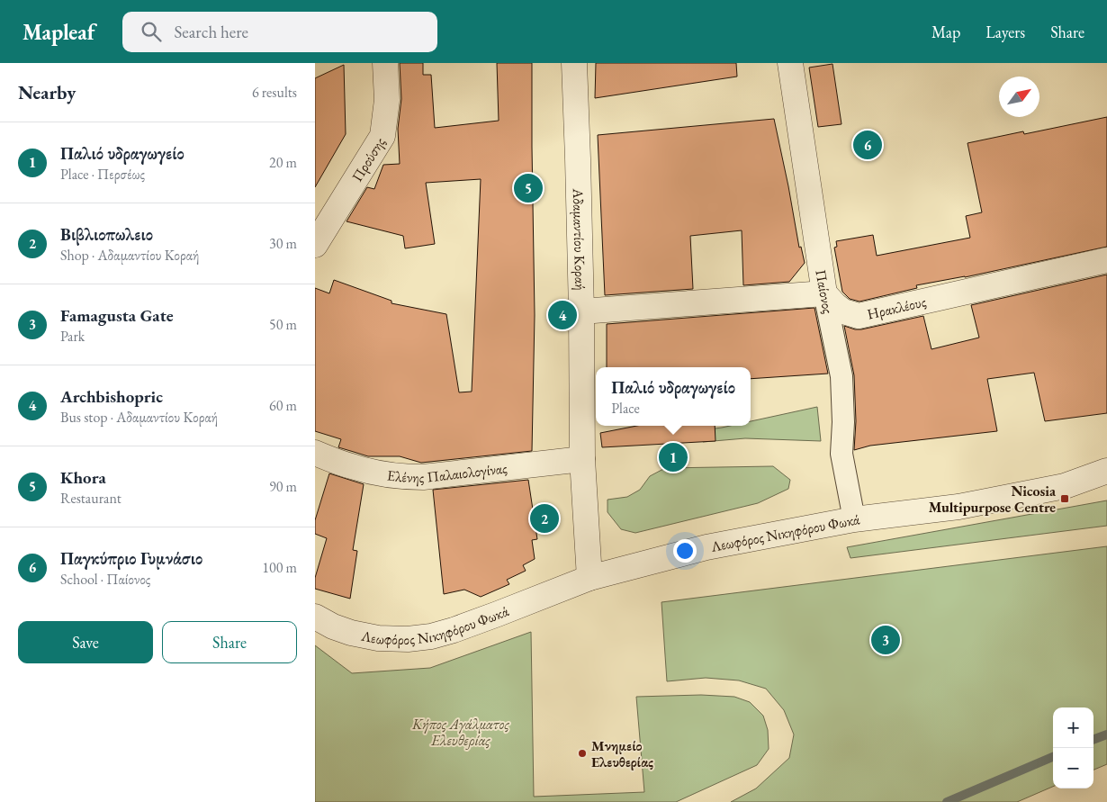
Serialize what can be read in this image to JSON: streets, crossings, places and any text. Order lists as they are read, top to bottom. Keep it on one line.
{"streets":{"street":["Προύσης","Αδαμαντίου Κοραή","Παίονος","Ηρακλέους","Ελένης Παλαιολογίνας","Λεωφόρος Νικηφόρου Φωκά"]},"crossings":[["Αδαμαντίου Κοραή","Ελένης Παλαιολογίνας"],["Αδαμαντίου Κοραή","Λεωφόρος Νικηφόρου Φωκά"],["Παίονος","Ηρακλέους"],["Παίονος","Λεωφόρος Νικηφόρου Φωκά"]],"parks":["Κήπος Αγάλματος Ελευθερίας"],"places":{"transit":["Nicosia Multipurpose Centre"],"other":["Μνημείο Ελευθερίας"]},"north":"top right","page":{"header":"Mapleaf","search":"Search here","nav":["Map","Layers","Share"],"heading":["Nearby","6 results"],"list":[{"mark":"1","name":"Παλιό υδραγωγείο","note":"Place · Περσέως","value":"20 m"},{"mark":"2","name":"Βιβλιοπωλειο","note":"Shop · Αδαμαντίου Κοραή","value":"30 m"},{"mark":"3","name":"Famagusta Gate","note":"Park","value":"50 m"},{"mark":"4","name":"Archbishopric","note":"Bus stop · Αδαμαντίου Κοραή","value":"60 m"},{"mark":"5","name":"Khora","note":"Restaurant","value":"90 m"},{"mark":"6","name":"Παγκύπριο Γυμνάσιο","note":"School · Παίονος","value":"100 m"}],"pins":["6","5","4","1","2","3"],"popup":["Παλιό υδραγωγείο","Place"],"buttons":["Save","Share"],"map_buttons":["+","−"]}}
